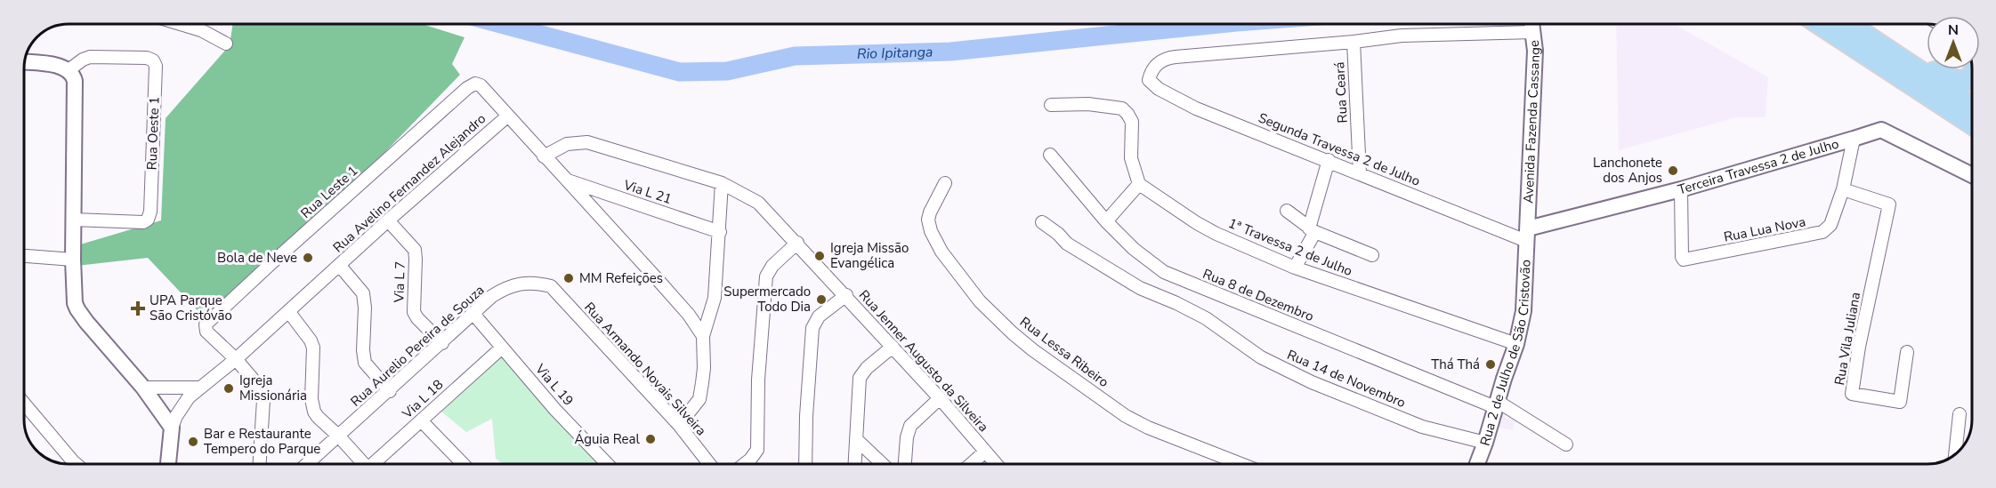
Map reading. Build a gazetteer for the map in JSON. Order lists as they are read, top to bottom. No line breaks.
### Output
{"streets":{"street":["Rua Ceará","Avenida Fazenda Cassange","Rua Oeste 1","Segunda Travessa 2 de Julho","Terceira Travessa 2 de Julho","Rua Avelino Fernandez Alejandro","Rua Leste 1","Via L 21","Rua Lua Nova","1ª Travessa 2 de Julho","Via L 7","Rua 8 de Dezembro","Rua Vila Juliana","Rua Aurelio Pereira de Souza","Rua Lessa Ribeiro","Rua 2 de Julho de São Cristovão","Rua Jenner Augusto da Silveira","Rua Armando Novais Silveira","Rua 14 de Novembro","Via L 19","Via L 18"]},"crossings":[["Rua Ceará","Segunda Travessa 2 de Julho"],["Avenida Fazenda Cassange","Segunda Travessa 2 de Julho"],["Avenida Fazenda Cassange","Terceira Travessa 2 de Julho"],["Avenida Fazenda Cassange","Rua 2 de Julho de São Cristovão"],["Segunda Travessa 2 de Julho","Terceira Travessa 2 de Julho"],["Segunda Travessa 2 de Julho","Rua 2 de Julho de São Cristovão"],["Terceira Travessa 2 de Julho","Rua Lua Nova"],["Terceira Travessa 2 de Julho","Rua 2 de Julho de São Cristovão"],["Rua Avelino Fernandez Alejandro","Rua Leste 1"],["Rua Avelino Fernandez Alejandro","Via L 7"],["Rua Lua Nova","Rua Vila Juliana"],["1ª Travessa 2 de Julho","Rua 2 de Julho de São Cristovão"],["Via L 7","Rua Aurelio Pereira de Souza"],["Rua 8 de Dezembro","Rua 2 de Julho de São Cristovão"],["Rua Aurelio Pereira de Souza","Rua Armando Novais Silveira"],["Rua Aurelio Pereira de Souza","Via L 19"],["Rua 2 de Julho de São Cristovão","Rua 14 de Novembro"],["Via L 19","Via L 18"]],"water":["Rio Ipitanga"],"places":{"other":["Lanchonete dos Anjos","Igreja Missão Evangélica","Bola de Neve","MM Refeições","Supermercado Todo Dia","Thá Thá","Igreja Missionária","Águia Real","Bar e Restaurante Tempero do Parque"],"health":["UPA Parque São Cristóvão"]},"north":"top"}
